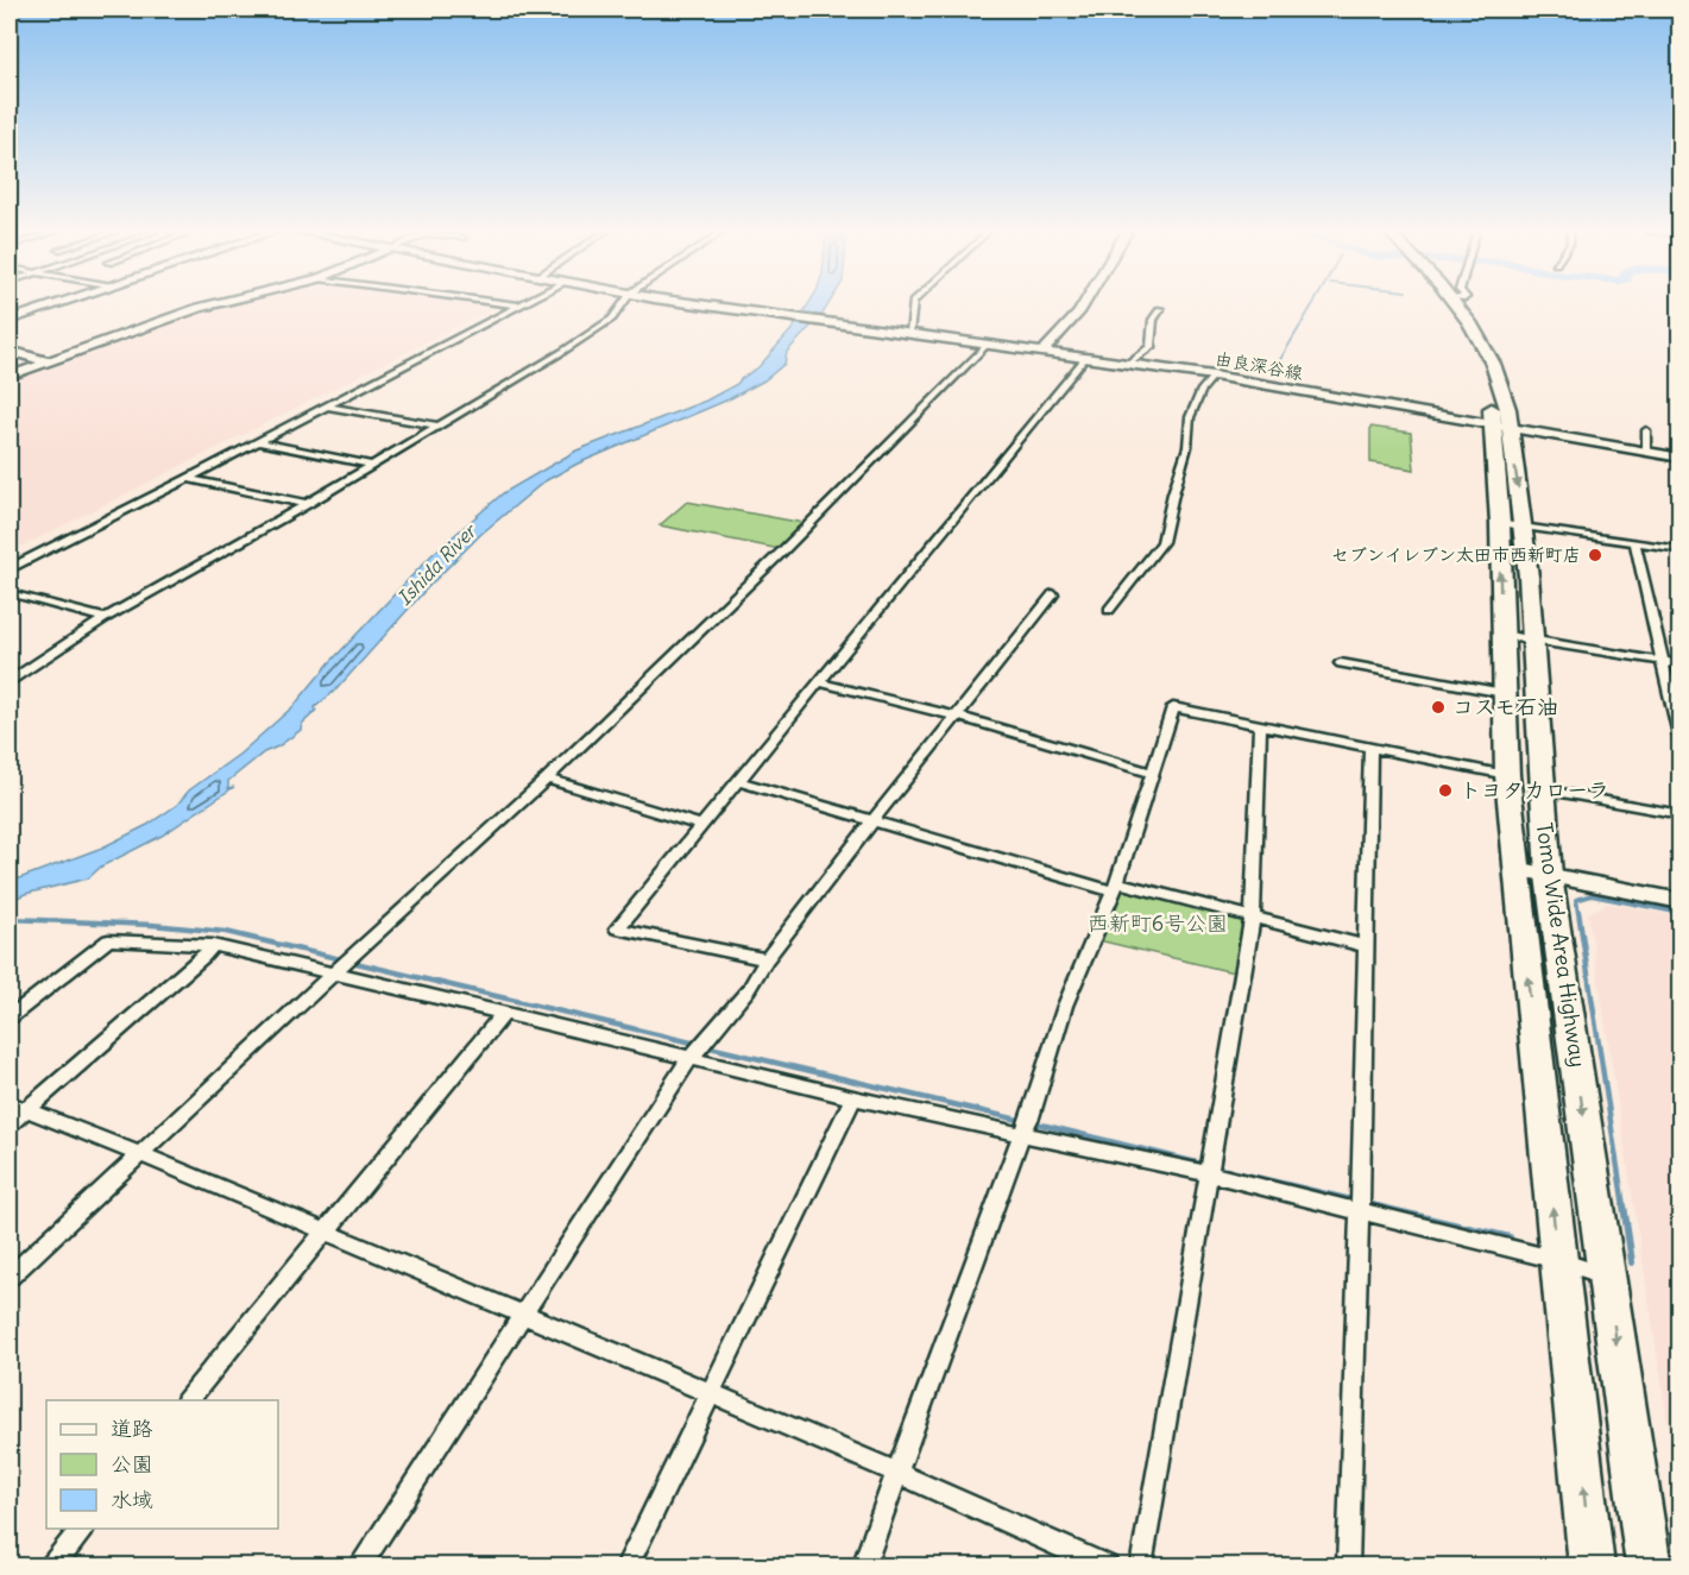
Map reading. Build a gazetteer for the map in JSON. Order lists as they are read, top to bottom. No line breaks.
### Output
{"streets":{"highway":["Tomo Wide Area Highway"],"main road":["由良深谷線"]},"crossings":[["由良深谷線","Tomo Wide Area Highway"]],"water":["Ishida River"],"parks":["西新町6号公園"],"places":["セブンイレブン太田市西新町店","コスモ石油","トヨタカローラ"],"legend":["道路","公園","水域"]}
